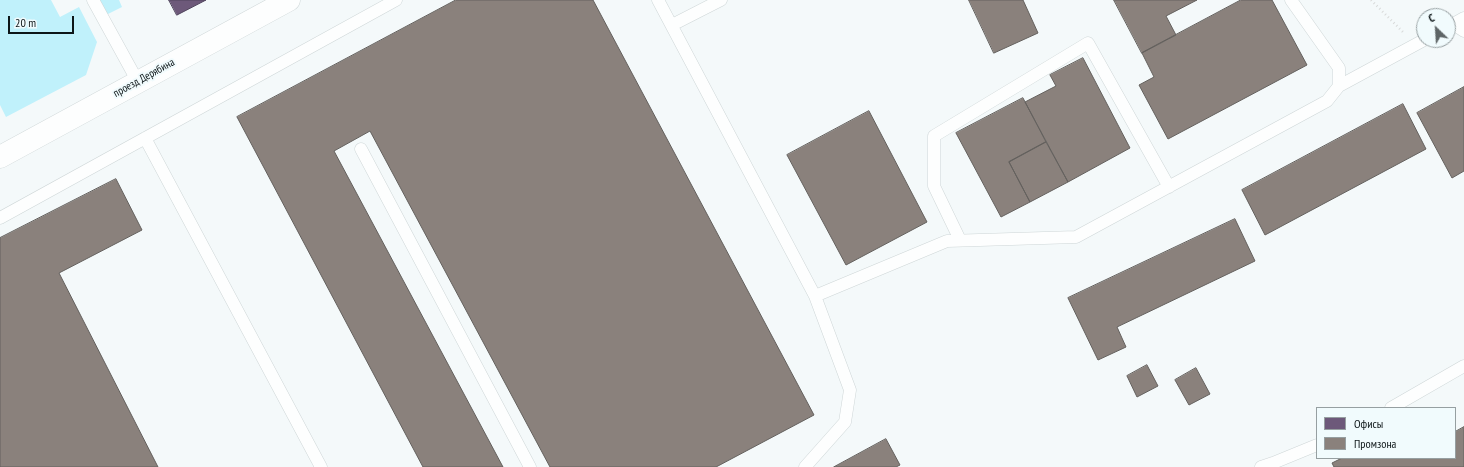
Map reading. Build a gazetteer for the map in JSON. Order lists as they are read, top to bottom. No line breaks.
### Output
{"streets":{"street":["проезд Дерябина"]},"legend":["Офисы","Промзона"],"scale_bar":"20 m","north":"top left"}
